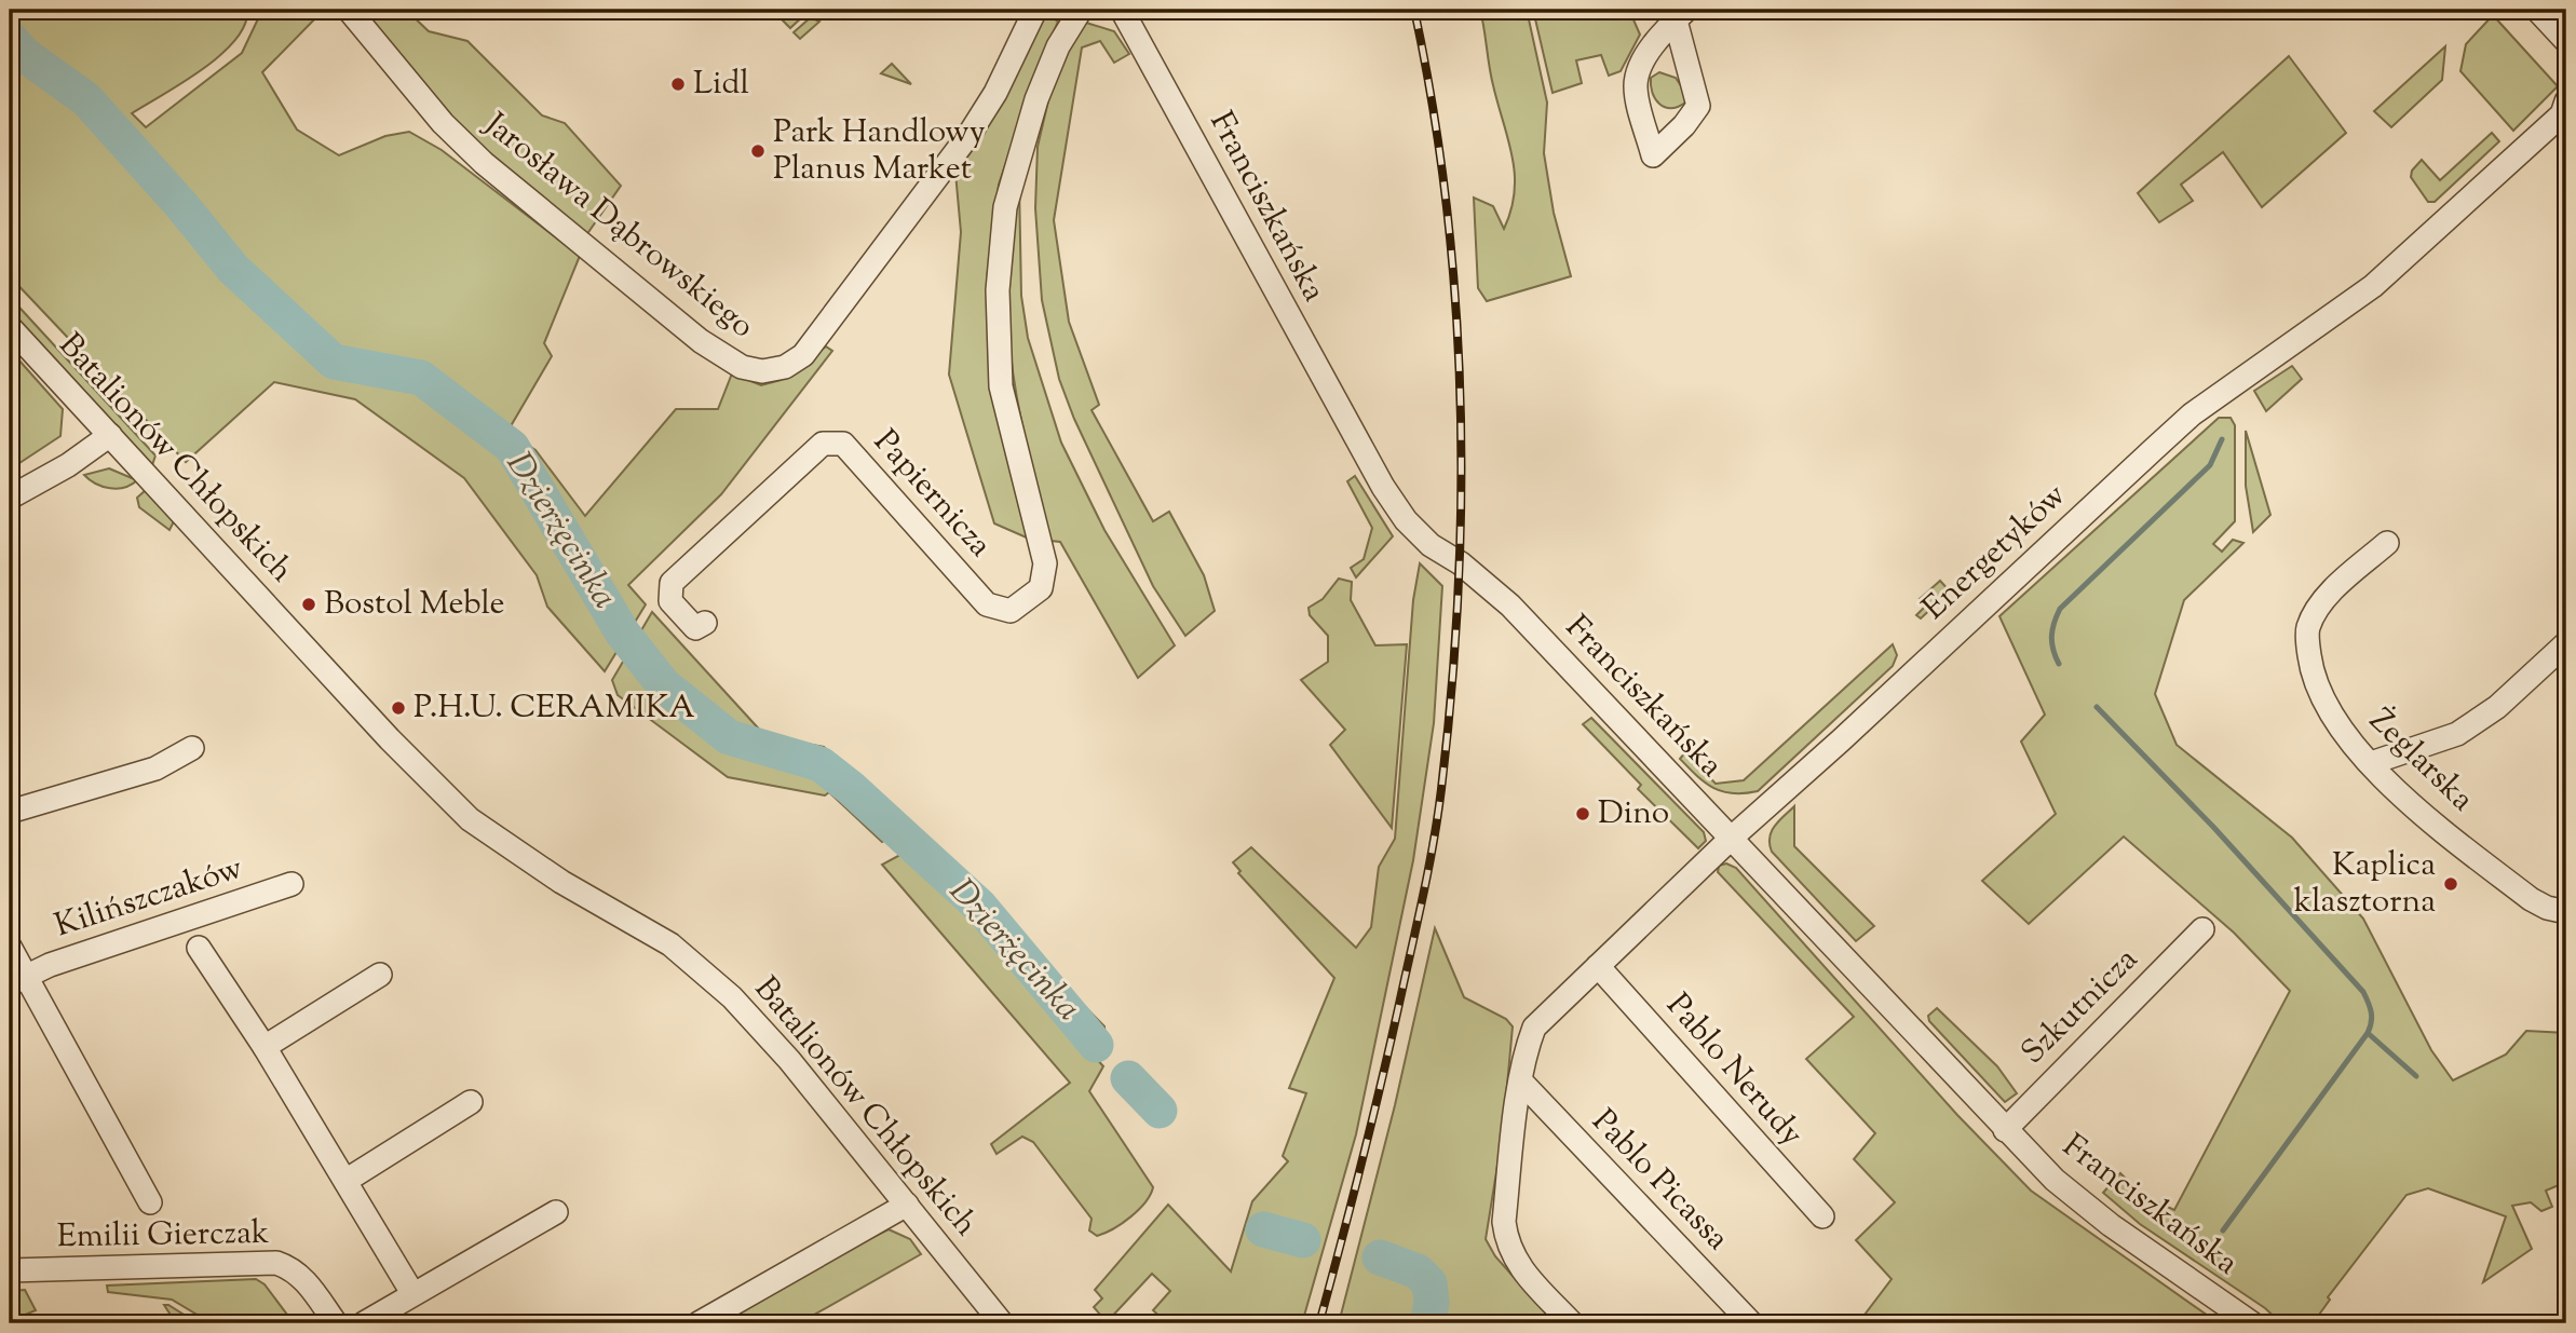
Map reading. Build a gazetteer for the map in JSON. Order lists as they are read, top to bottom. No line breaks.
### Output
{"streets":{"street":["Franciszkańska","Jarosława Dąbrowskiego","Batalionów Chłopskich","Papiernicza","Energetyków","Żeglarska","Kilińszczaków","Szkutnicza","Pablo Nerudy","Pablo Picassa","Emilii Gierczak"]},"crossings":[["Franciszkańska","Energetyków"],["Franciszkańska","Szkutnicza"],["Energetyków","Pablo Nerudy"],["Energetyków","Pablo Picassa"]],"water":["Dzierżęcinka"],"places":["Lidl","Park Handlowy Planus Market","Bostol Meble","P.H.U. CERAMIKA","Dino","Kaplica klasztorna"]}
